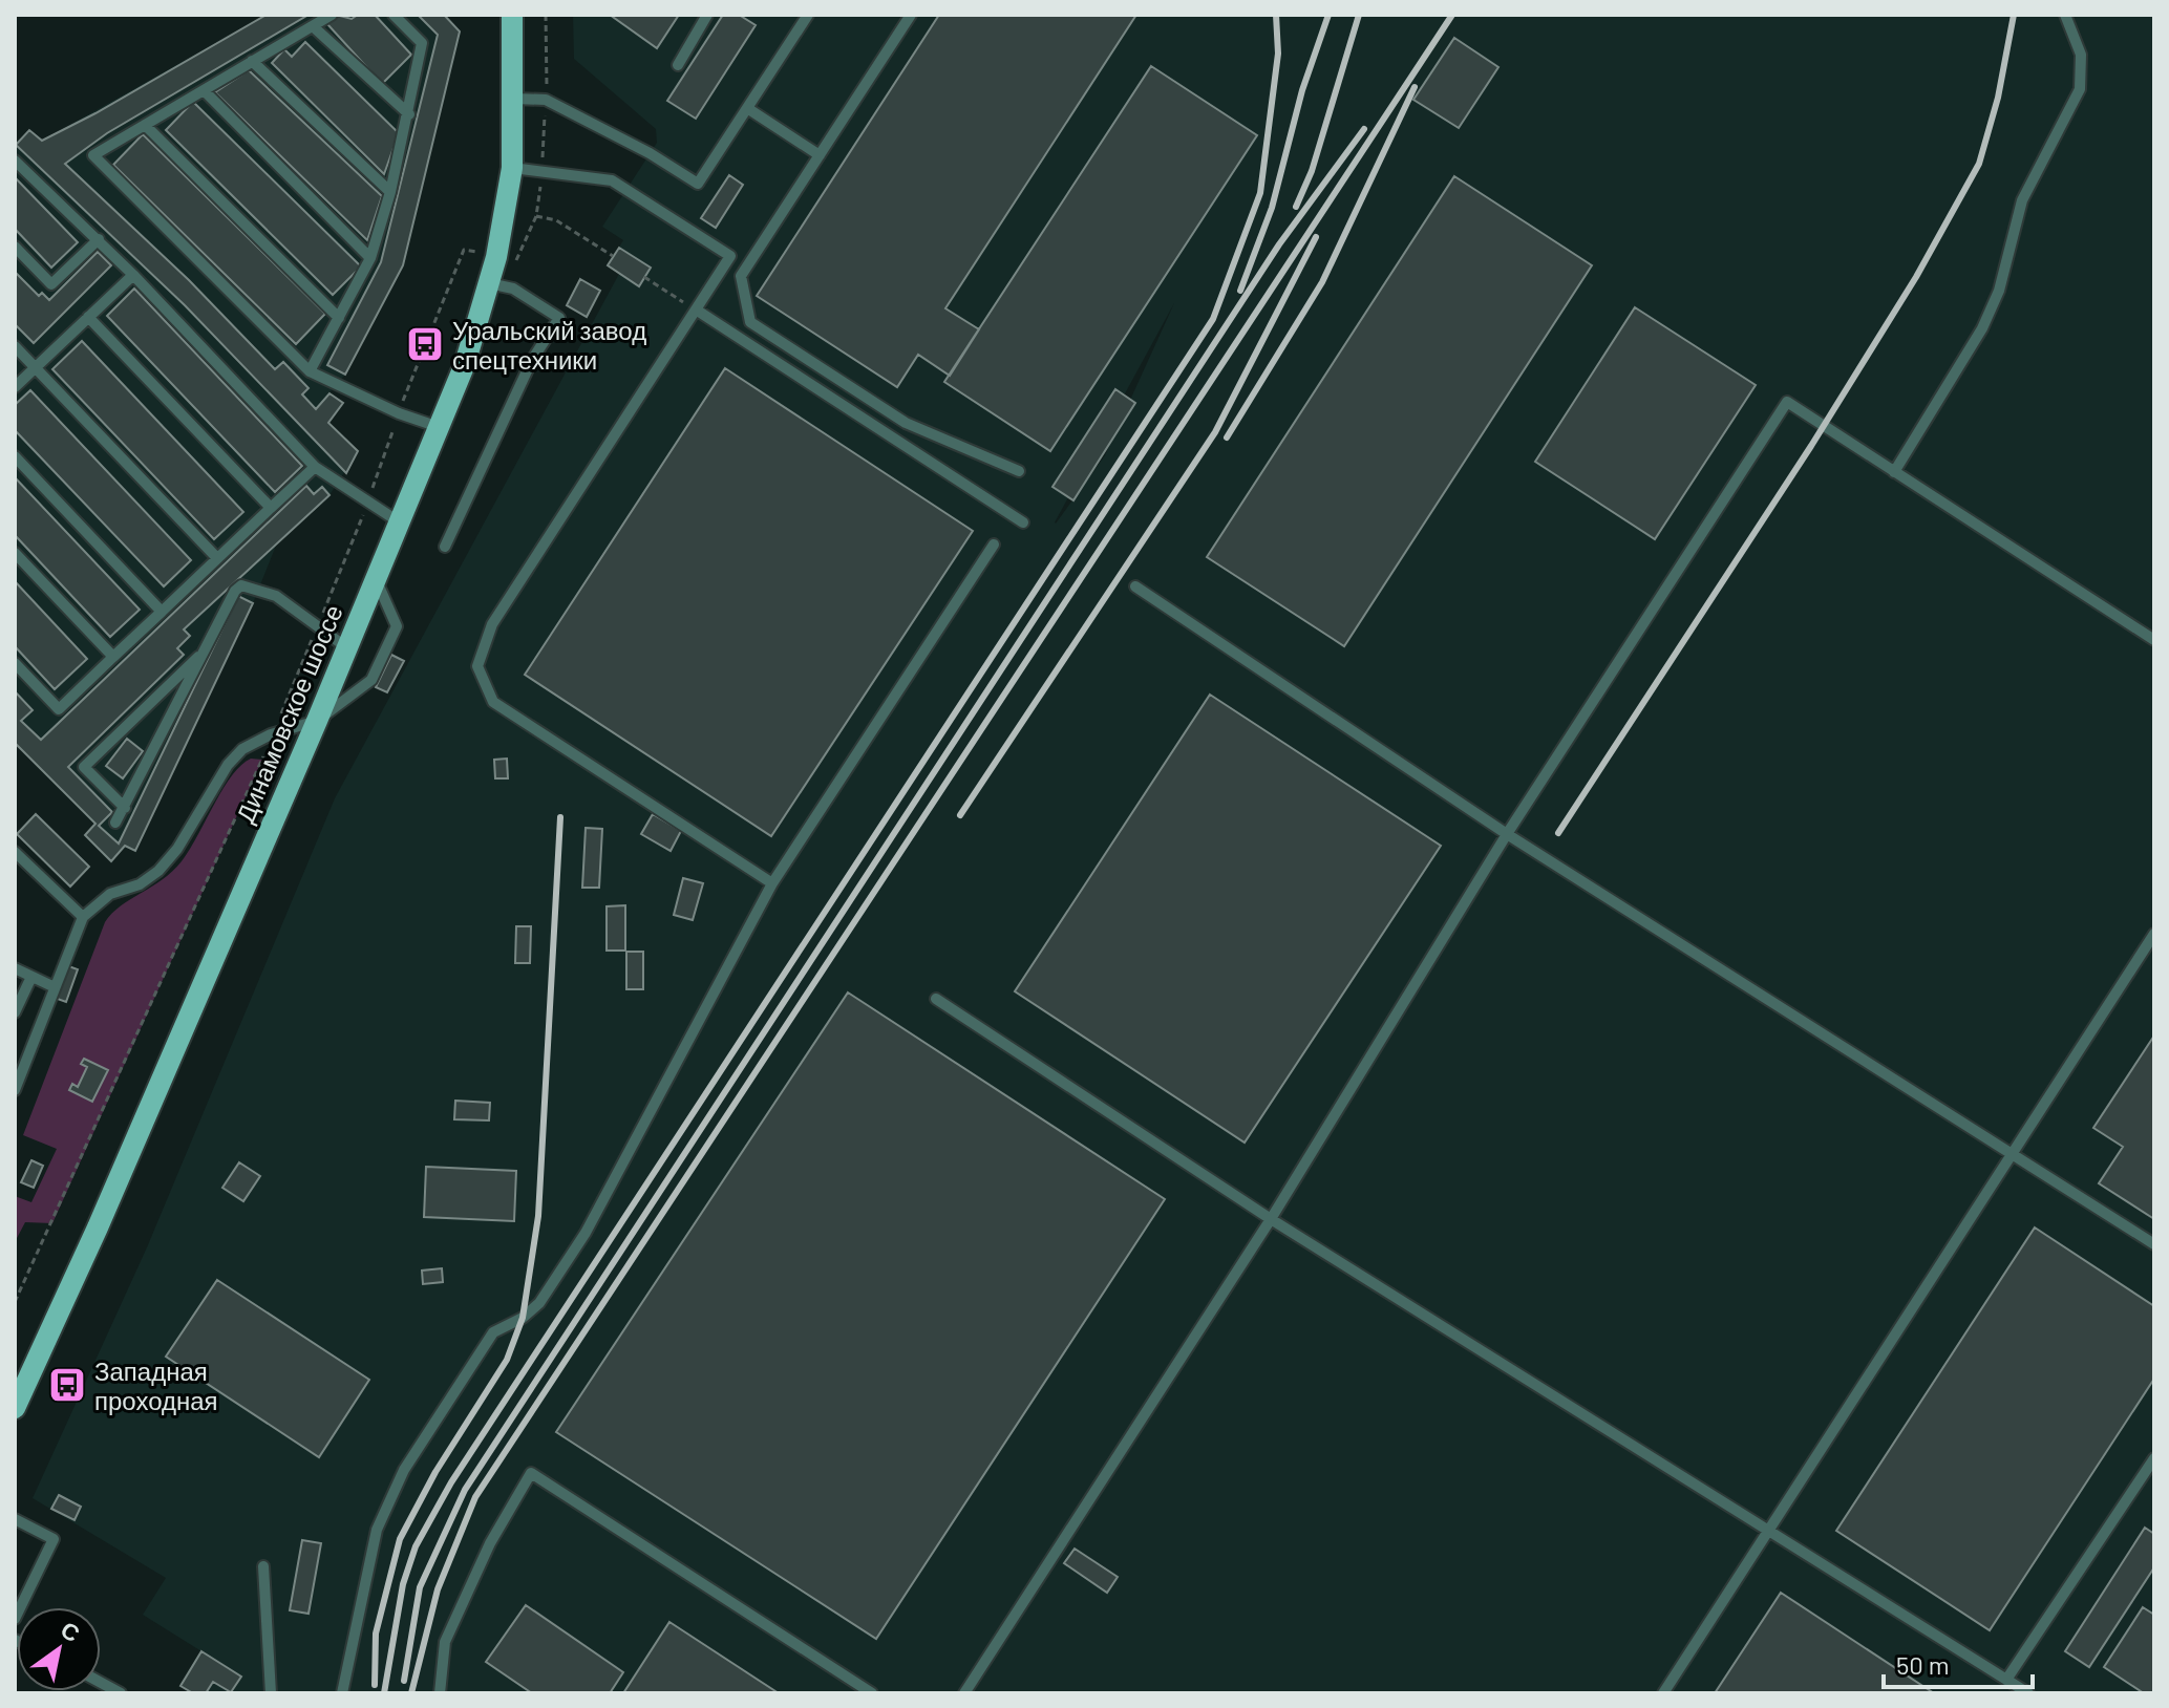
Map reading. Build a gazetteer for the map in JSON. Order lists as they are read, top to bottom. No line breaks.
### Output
{"streets":{"main road":["Динамовское шоссе"]},"places":{"bus stop":["Уральский завод спецтехники","Западная проходная"]},"scale_bar":"50 m","north":"top right"}
